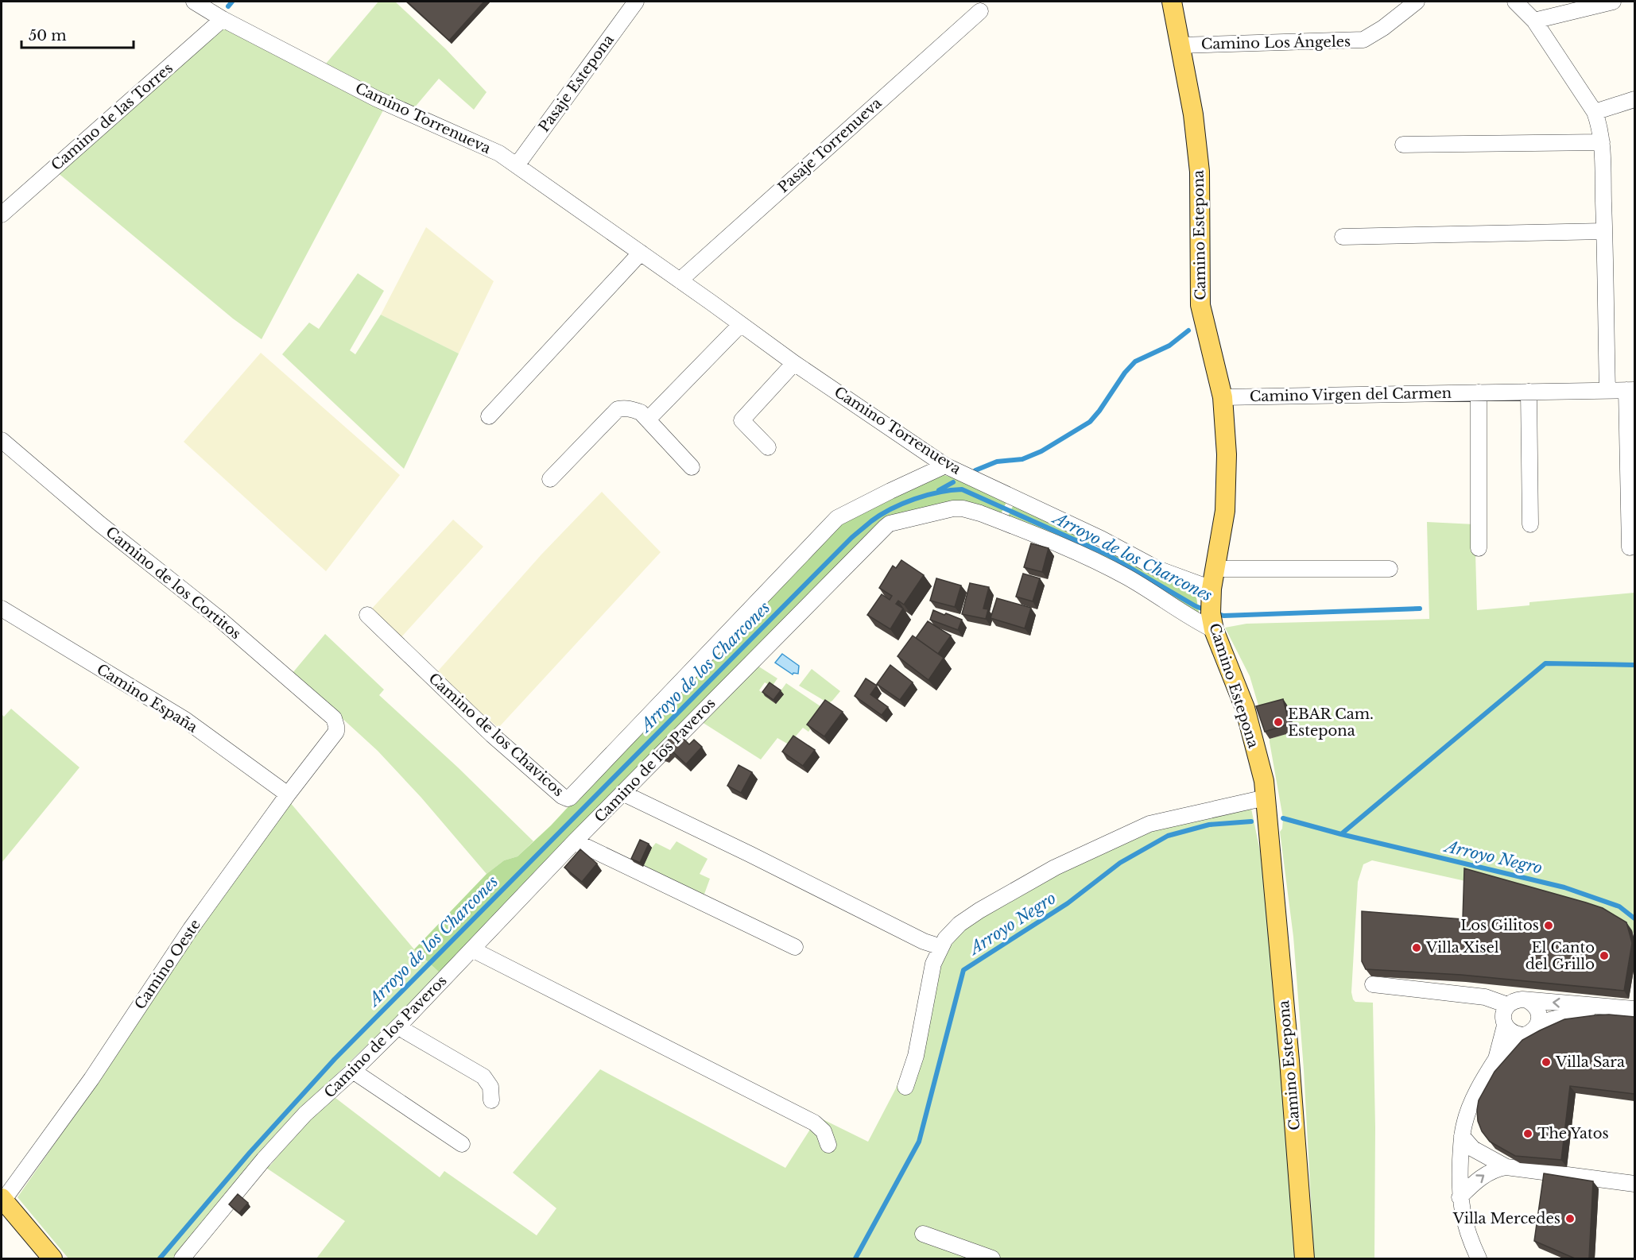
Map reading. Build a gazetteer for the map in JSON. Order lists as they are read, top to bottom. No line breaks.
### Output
{"streets":{"main road":["Camino Estepona"],"street":["Camino Los Ángeles","Pasaje Estepona","Camino de las Torres","Camino Torrenueva","Pasaje Torrenueva","Camino Virgen del Carmen","Camino de los Cortitos","Camino España","Camino de los Chavicos","Camino de los Paveros","Camino Oeste"]},"crossings":[["Camino Los Ángeles","Camino Estepona"],["Pasaje Estepona","Camino Torrenueva"],["Camino de las Torres","Camino Torrenueva"],["Camino Torrenueva","Pasaje Torrenueva"],["Camino Torrenueva","Camino Estepona"],["Camino Torrenueva","Camino de los Chavicos"],["Camino Torrenueva","Camino de los Paveros"],["Camino Estepona","Camino Virgen del Carmen"],["Camino Estepona","Camino de los Paveros"],["Camino de los Cortitos","Camino Oeste"],["Camino España","Camino Oeste"]],"water":["Arroyo de los Charcones","Arroyo Negro"],"places":["EBAR Cam. Estepona","Los Gilitos","Villa Xisel","El Canto del Grillo","Villa Sara","The Yatos","Villa Mercedes"],"scale_bar":"50 m"}
